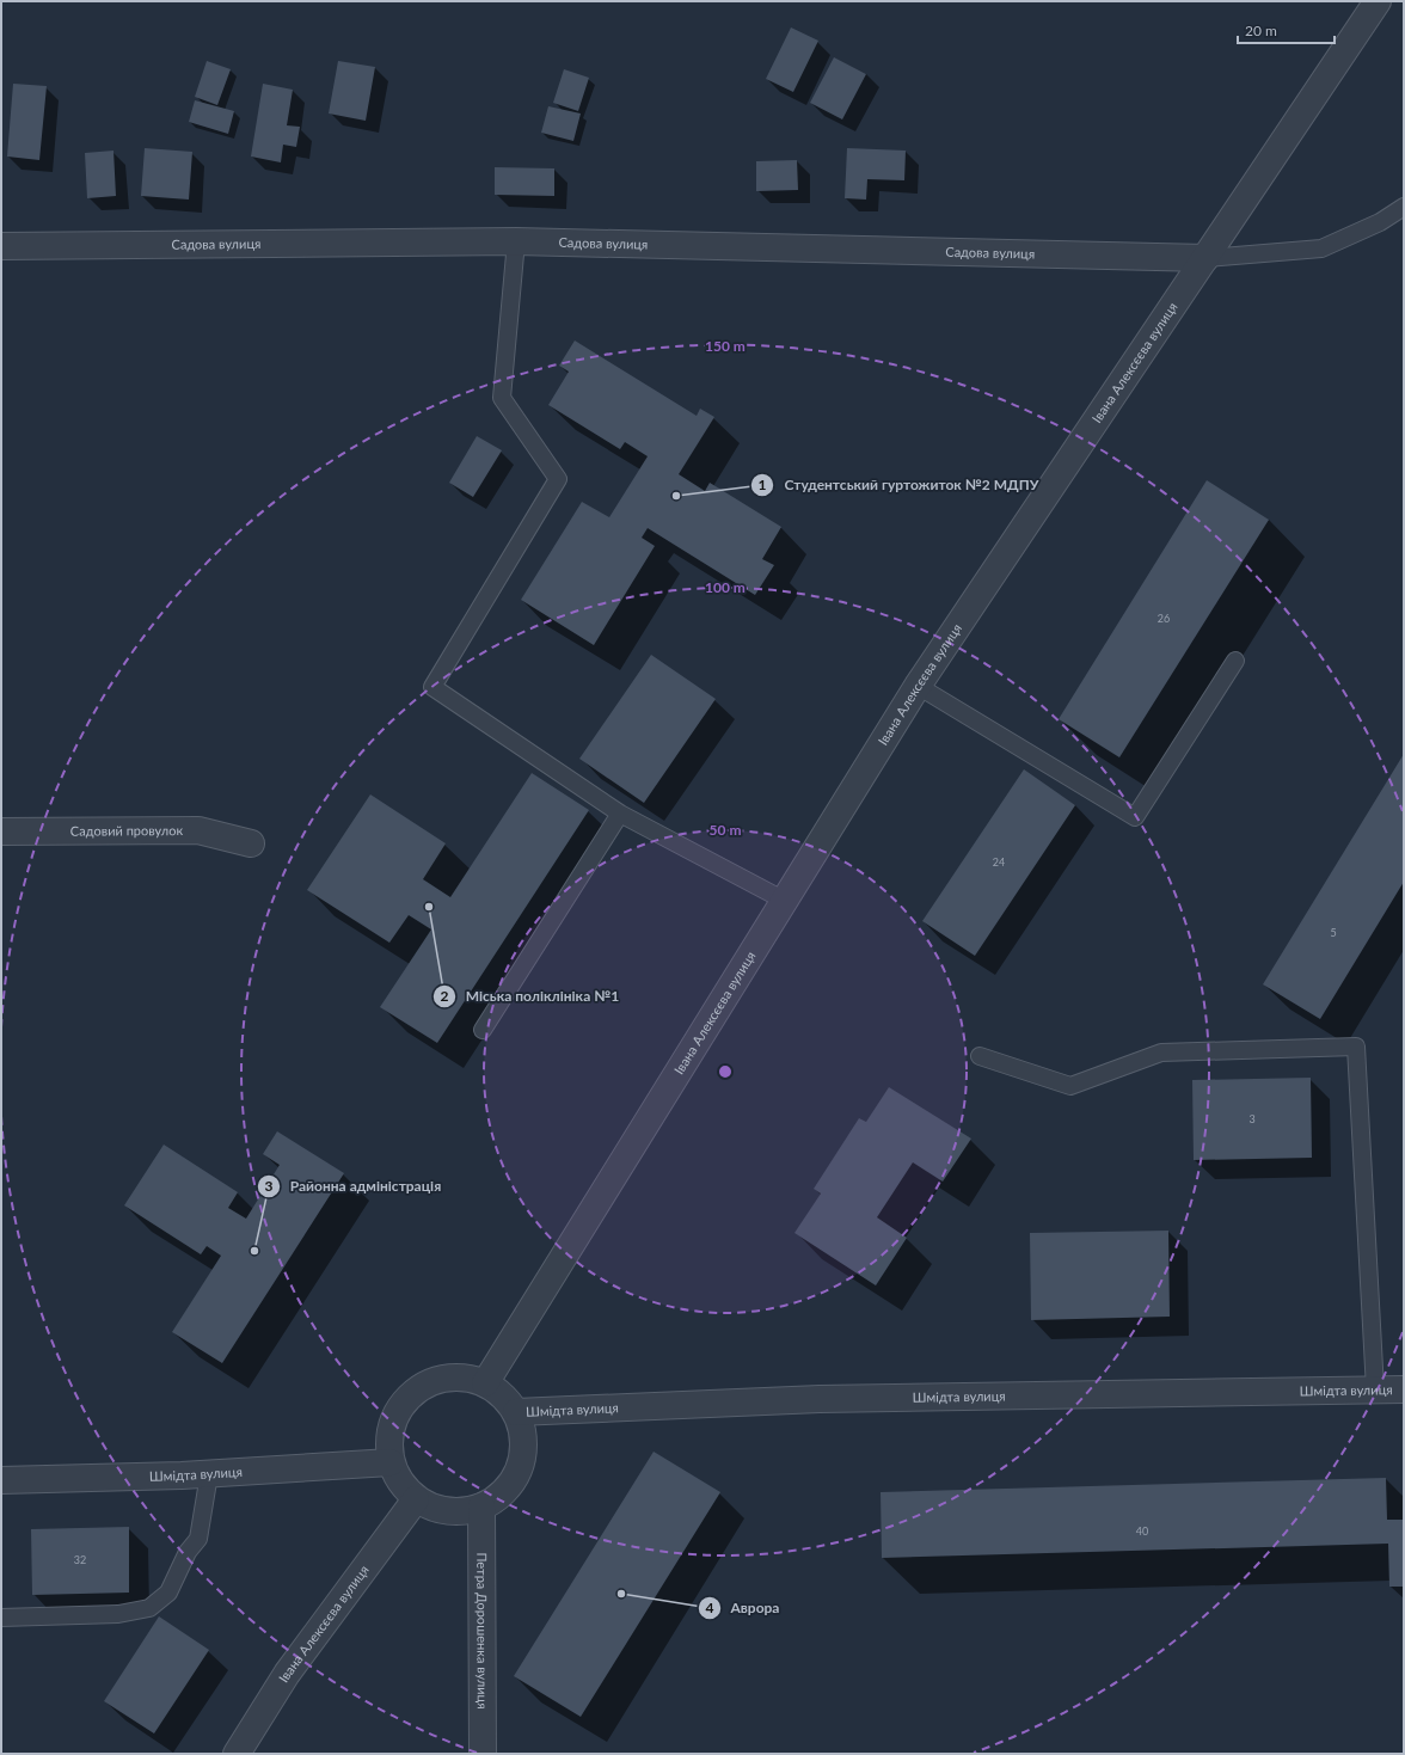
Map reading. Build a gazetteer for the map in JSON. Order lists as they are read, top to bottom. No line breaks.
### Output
{"streets":{"street":["Садова вулиця","Івана Алексєєва вулиця","Садовий провулок","Шмідта вулиця","Петра Дорошенка вулиця"]},"crossings":[["Садова вулиця","Івана Алексєєва вулиця"],["Івана Алексєєва вулиця","Шмідта вулиця"],["Івана Алексєєва вулиця","Петра Дорошенка вулиця"],["Шмідта вулиця","Петра Дорошенка вулиця"]],"places":["Студентський гуртожиток №2 МДПУ","Міська поліклініка №1","Районна адміністрація","Аврора"],"house_numbers":["26","24","5","3","40","32"],"scale_bar":"20 m","rings":["150 m","100 m","50 m"]}
